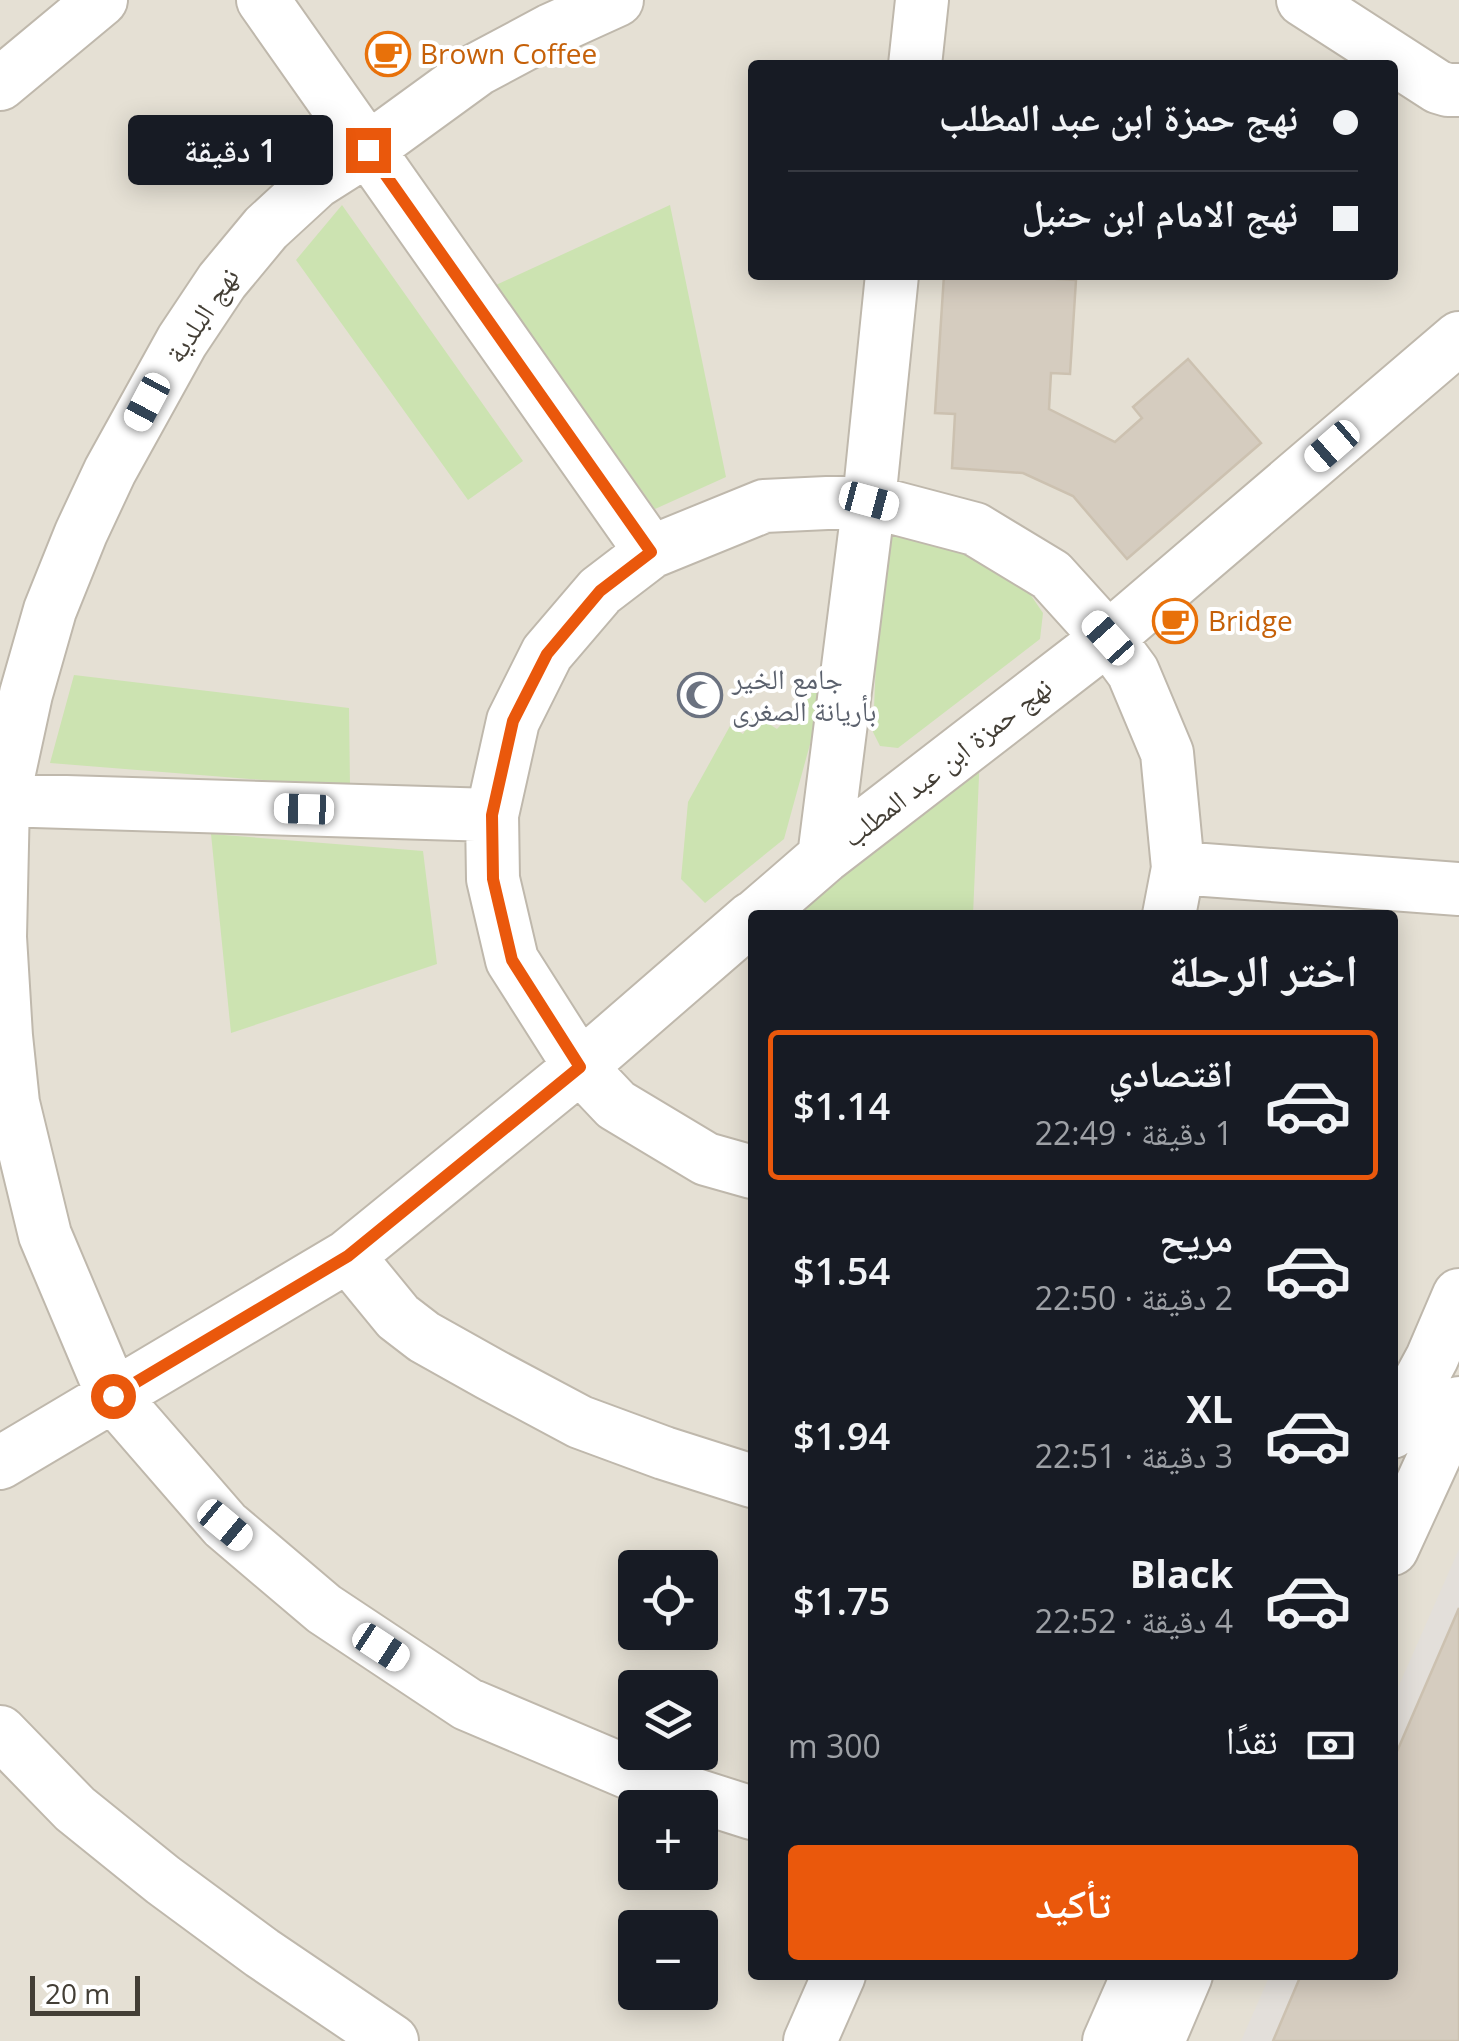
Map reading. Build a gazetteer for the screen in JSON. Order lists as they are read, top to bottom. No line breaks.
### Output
{"streets":{"street":["نهج البلدية","نهج حمزة ابن عبد المطلب"]},"crossings":[["نهج البلدية","نهج حمزة ابن عبد المطلب"]],"places":{"cafe":["Brown Coffee","Bridge"],"mosque":["جامع الخير بأريانة الصغرى"]},"scale_bar":"20 m","page":{"banner":["نهج حمزة ابن عبد المطلب","نهج الامام ابن حنبل"],"bubble":"1 دقيقة","heading":"اختر الرحلة","list":[{"name":"اقتصادي","note":"1 دقيقة · 22:49","value":"$1.14"},{"name":"مريح","note":"2 دقيقة · 22:50","value":"$1.54"},{"name":"XL","note":"3 دقيقة · 22:51","value":"$1.94"},{"name":"Black","note":"4 دقيقة · 22:52","value":"$1.75"}],"map_buttons":["+","−"],"pay":["نقدًا","300 m"],"buttons":"تأكيد","scale":"20 m"}}
